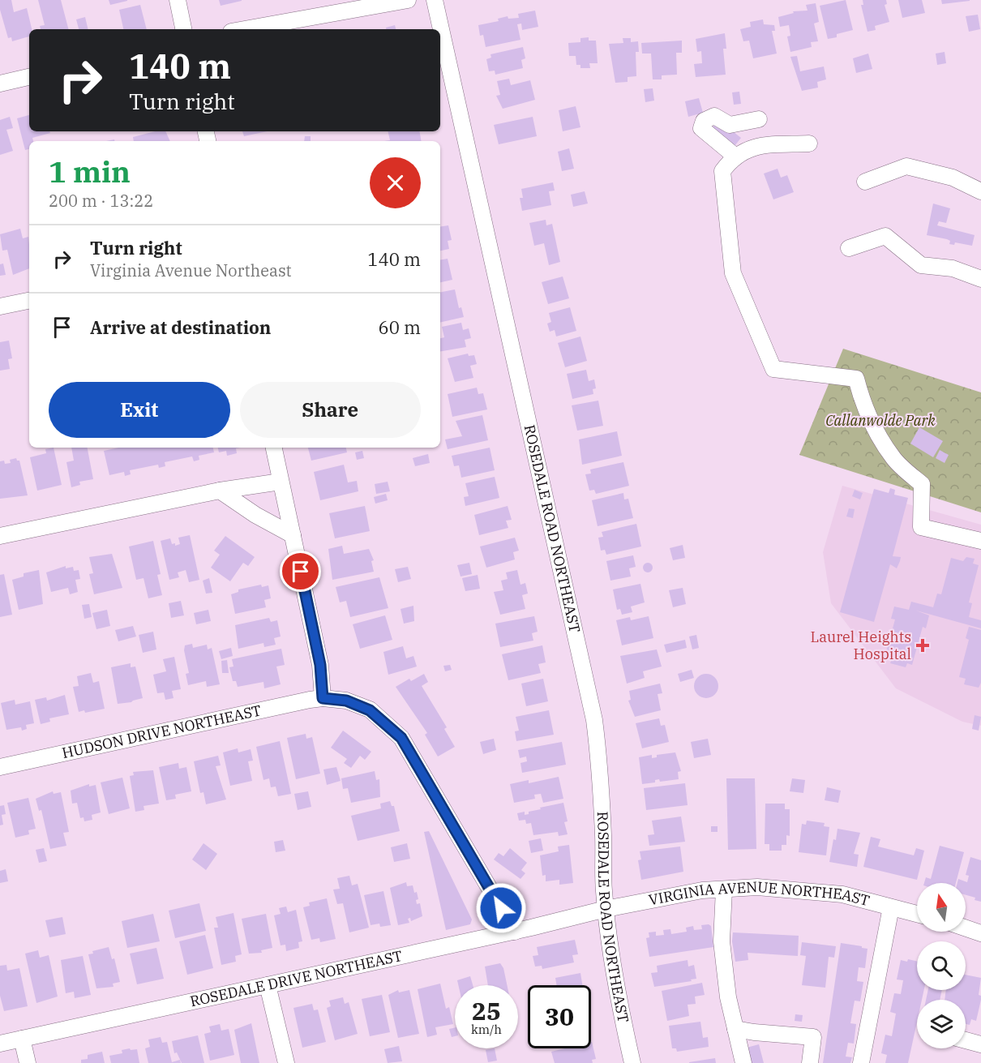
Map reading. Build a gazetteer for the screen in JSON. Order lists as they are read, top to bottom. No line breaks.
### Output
{"streets":{"street":["ROSEDALE ROAD NORTHEAST","HUDSON DRIVE NORTHEAST","VIRGINIA AVENUE NORTHEAST","ROSEDALE DRIVE NORTHEAST"]},"crossings":[["ROSEDALE ROAD NORTHEAST","VIRGINIA AVENUE NORTHEAST"],["ROSEDALE ROAD NORTHEAST","ROSEDALE DRIVE NORTHEAST"],["VIRGINIA AVENUE NORTHEAST","ROSEDALE DRIVE NORTHEAST"]],"parks":["Callanwolde Park"],"places":{"health":["Laurel Heights Hospital"]},"north":"top","page":{"turn":["140 m","Turn right"],"heading":["1 min","200 m · 13:22"],"list":[{"name":"Turn right","note":"Virginia Avenue Northeast","value":"140 m"},{"name":"Arrive at destination","value":"60 m"}],"buttons":["Exit","Share"],"speed":"25 km/h","limit":"30"}}
